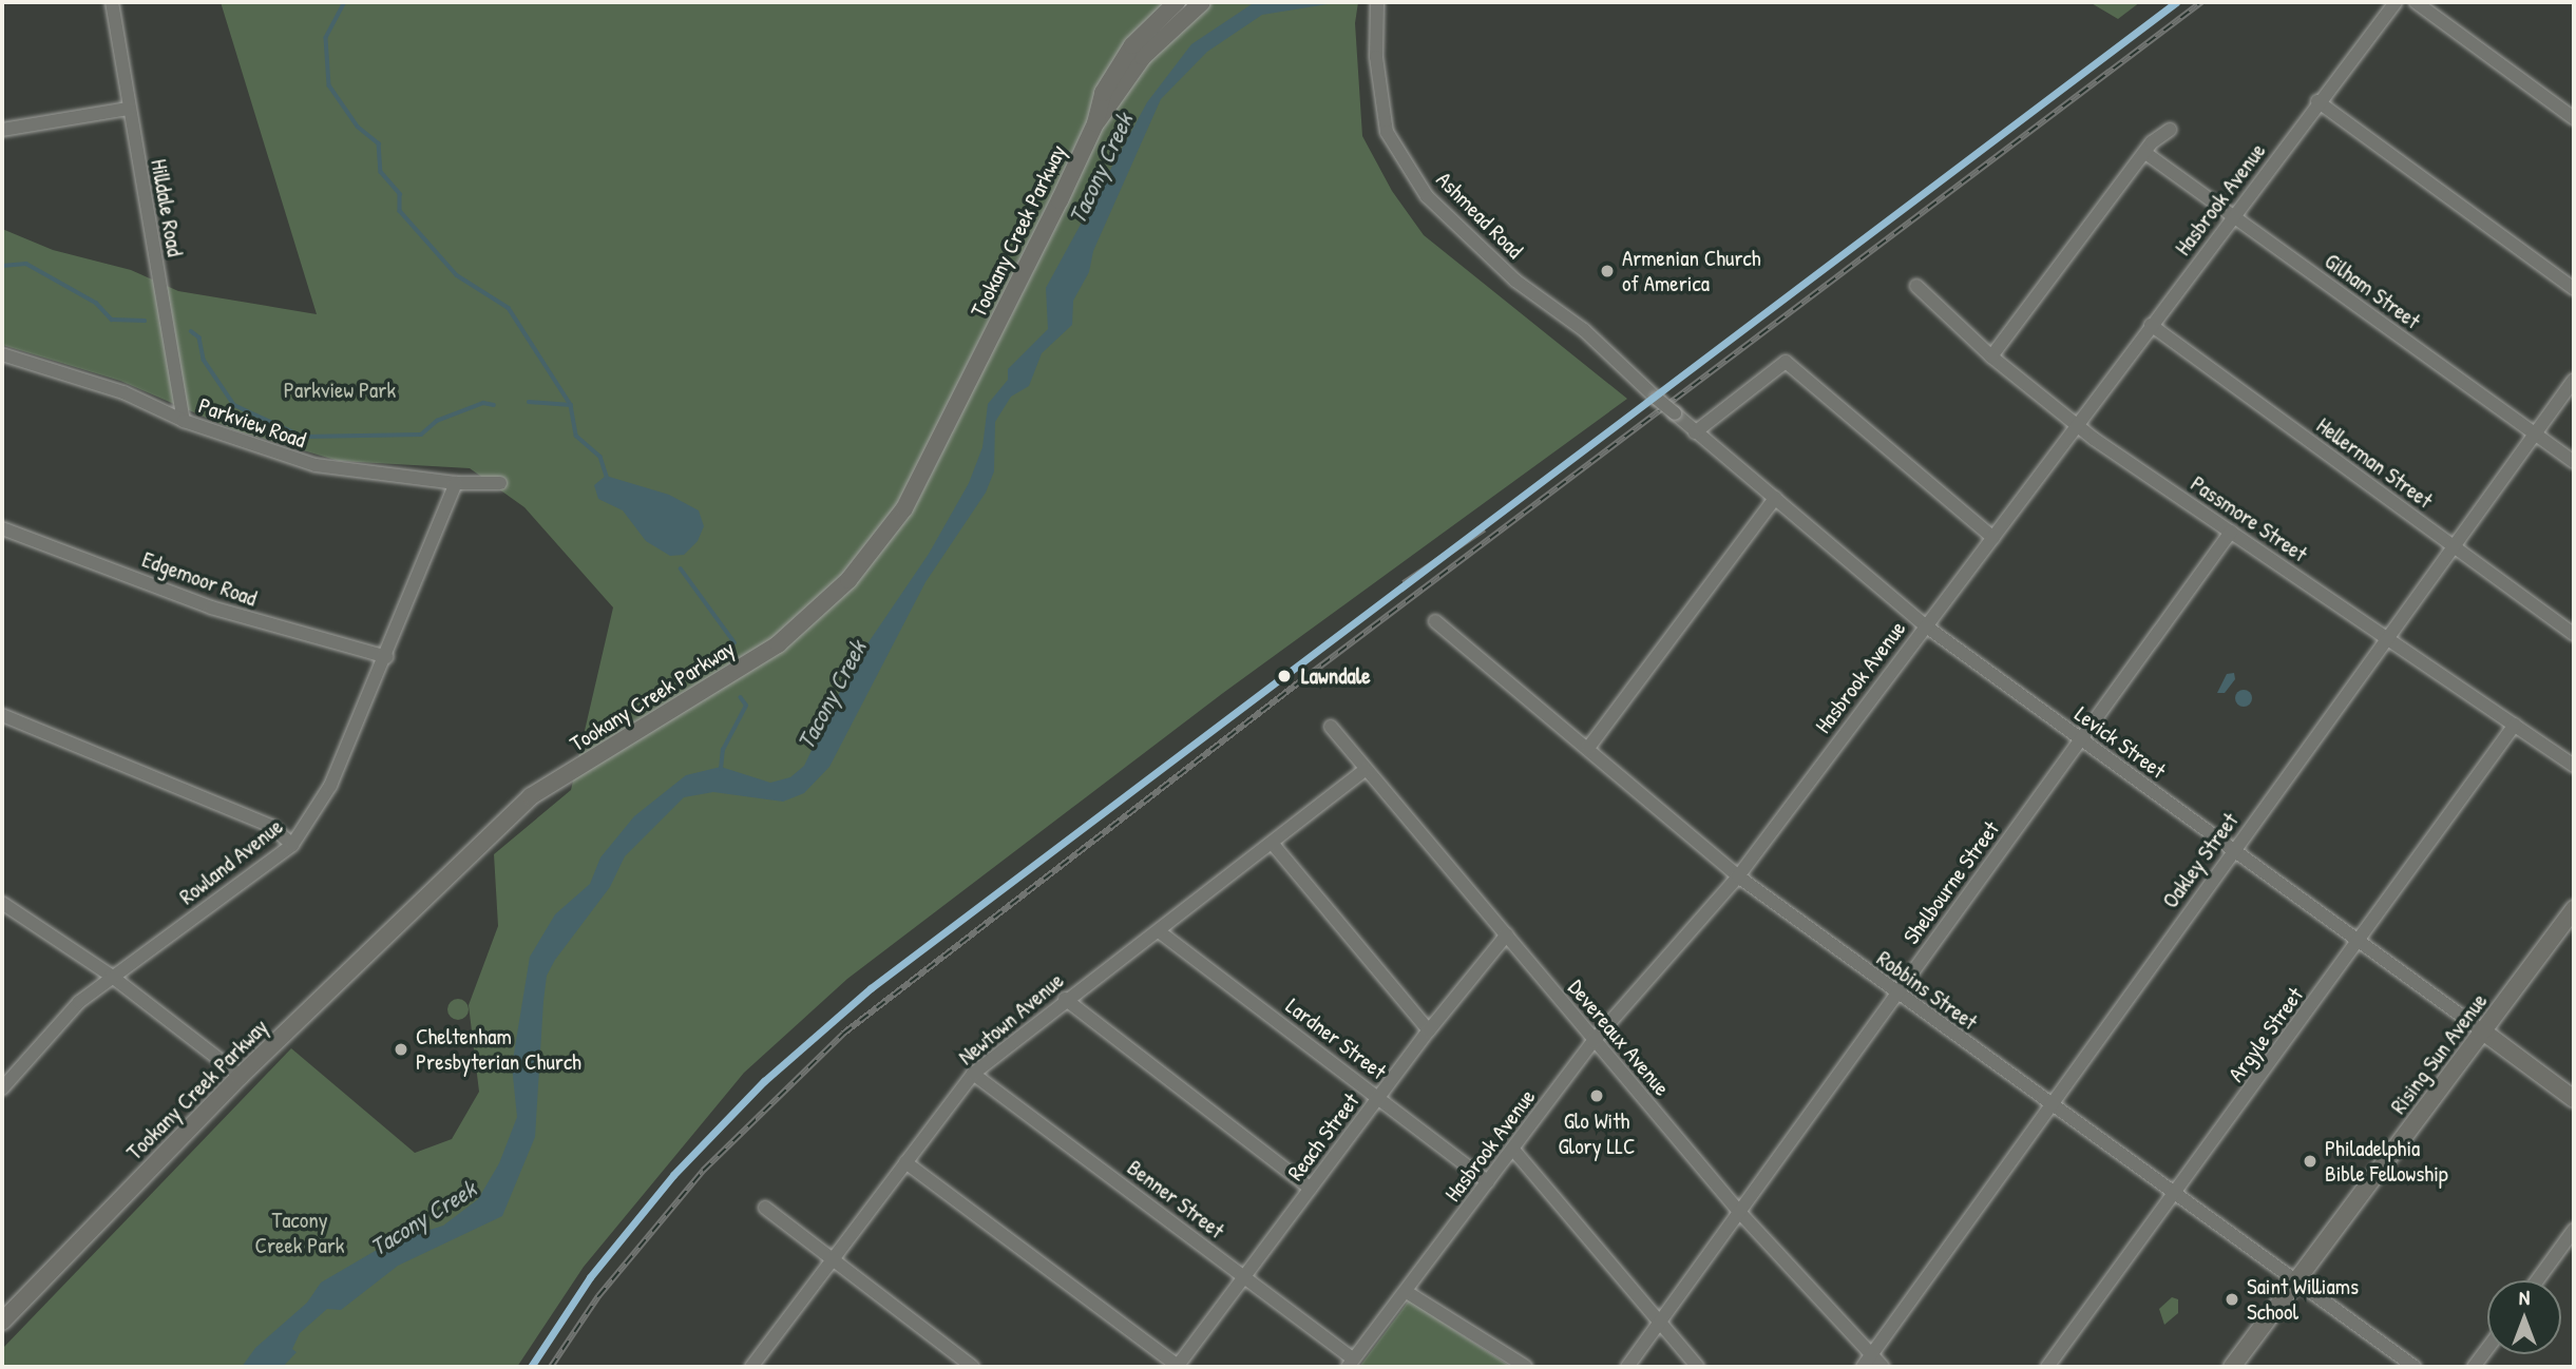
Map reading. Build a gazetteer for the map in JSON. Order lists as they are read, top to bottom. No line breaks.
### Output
{"streets":{"main road":["Tookany Creek Parkway","Levick Street","Rising Sun Avenue"],"street":["Hasbrook Avenue","Hilldale Road","Ashmead Road","Gilham Street","Parkview Road","Hellerman Street","Passmore Street","Edgemoor Road","Oakley Street","Rowland Avenue","Shelbourne Street","Robbins Street","Newtown Avenue","Argyle Street","Devereaux Avenue","Lardner Street","Reach Street","Benner Street"]},"crossings":[["Hasbrook Avenue","Gilham Street"],["Hasbrook Avenue","Hellerman Street"],["Hasbrook Avenue","Passmore Street"],["Hasbrook Avenue","Levick Street"],["Hasbrook Avenue","Robbins Street"],["Hasbrook Avenue","Devereaux Avenue"],["Hasbrook Avenue","Lardner Street"],["Hasbrook Avenue","Benner Street"],["Hilldale Road","Parkview Road"],["Ashmead Road","Levick Street"],["Gilham Street","Oakley Street"],["Parkview Road","Rowland Avenue"],["Hellerman Street","Oakley Street"],["Passmore Street","Oakley Street"],["Passmore Street","Shelbourne Street"],["Passmore Street","Argyle Street"],["Edgemoor Road","Rowland Avenue"],["Levick Street","Oakley Street"],["Levick Street","Shelbourne Street"],["Levick Street","Argyle Street"],["Levick Street","Rising Sun Avenue"],["Oakley Street","Robbins Street"],["Oakley Street","Devereaux Avenue"],["Shelbourne Street","Robbins Street"],["Shelbourne Street","Devereaux Avenue"],["Robbins Street","Argyle Street"],["Robbins Street","Rising Sun Avenue"],["Newtown Avenue","Devereaux Avenue"],["Newtown Avenue","Lardner Street"],["Newtown Avenue","Benner Street"],["Devereaux Avenue","Reach Street"],["Lardner Street","Reach Street"],["Reach Street","Benner Street"]],"water":["Tacony Creek"],"parks":["Parkview Park","Tacony Creek Park"],"places":["Armenian Church of America","Lawndale","Cheltenham Presbyterian Church","Glo With Glory LLC","Philadelphia Bible Fellowship","Saint Williams School"],"north":"top"}
